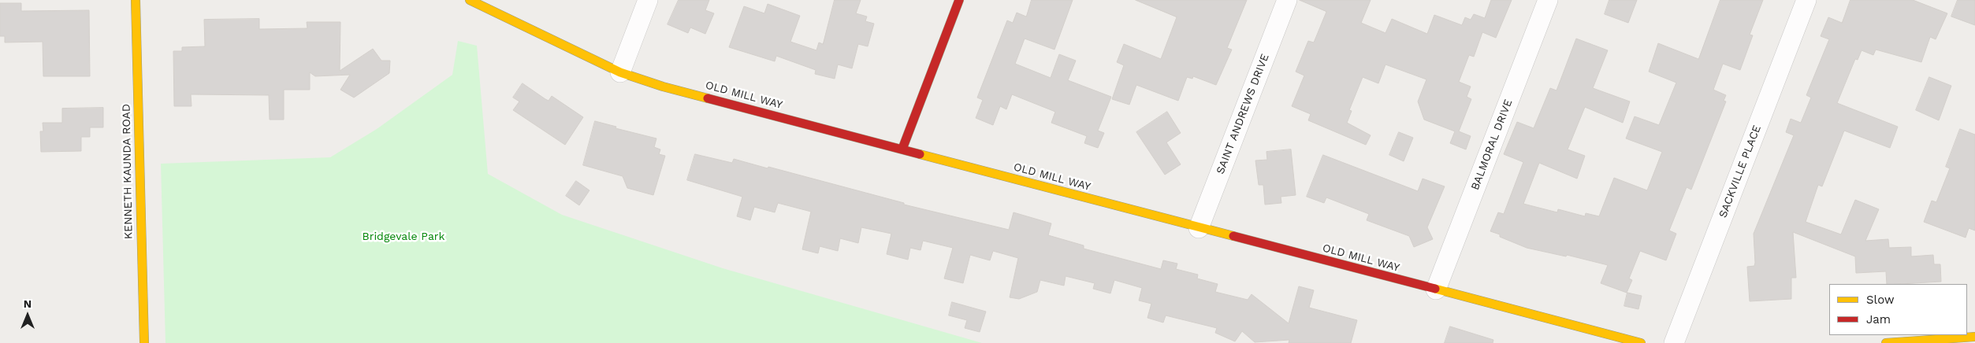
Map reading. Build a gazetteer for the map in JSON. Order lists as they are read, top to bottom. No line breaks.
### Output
{"streets":{"street":["OLD MILL WAY","SAINT ANDREWS DRIVE","BALMORAL DRIVE","KENNETH KAUNDA ROAD","SACKVILLE PLACE"]},"crossings":[["OLD MILL WAY","SAINT ANDREWS DRIVE"],["OLD MILL WAY","BALMORAL DRIVE"]],"parks":["Bridgevale Park"],"legend":["Slow","Jam"],"north":"top"}
